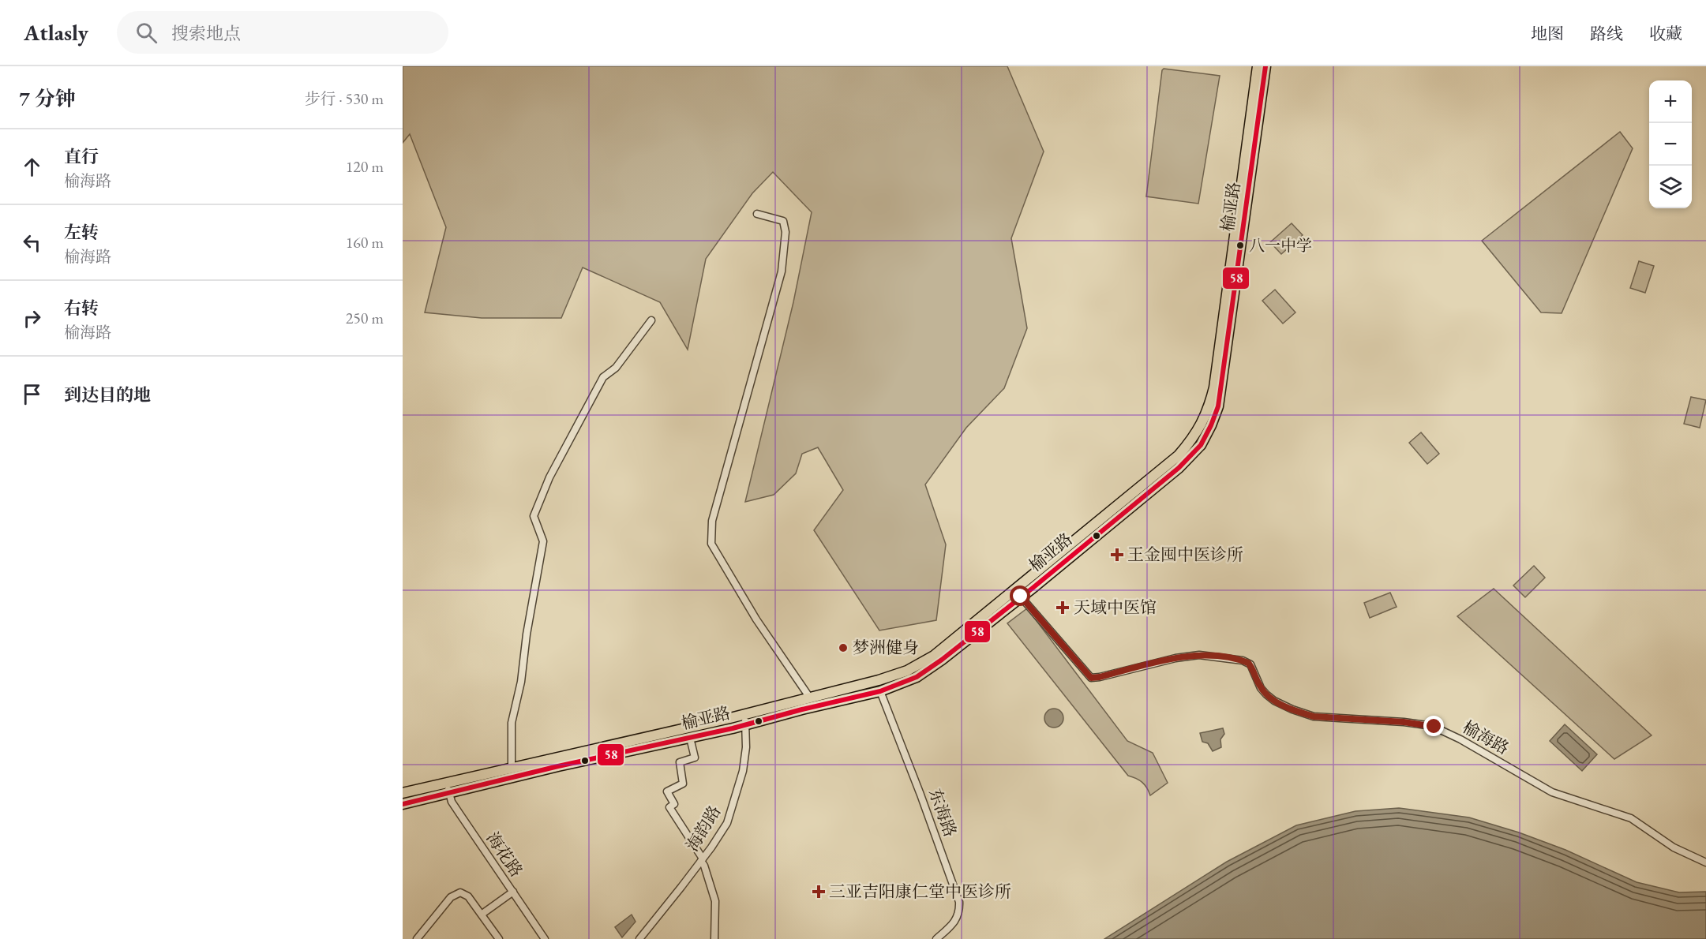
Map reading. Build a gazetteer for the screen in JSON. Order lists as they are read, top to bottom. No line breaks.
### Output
{"streets":{"highway":["榆亚路"],"street":["榆海路","东海路","海韵路","海花路"]},"crossings":[["榆亚路","榆海路"],["榆亚路","东海路"],["榆亚路","海韵路"],["榆亚路","海花路"]],"places":{"other":["八一中学","梦洲健身"],"health":["王金囤中医诊所","天域中医馆","三亚吉阳康仁堂中医诊所"]},"lines":["transit line 58"],"page":{"header":"Atlasly","search":"搜索地点","nav":["地图","路线","收藏"],"heading":["7 分钟","步行 · 530 m"],"map_buttons":["+","−"],"list":[["直行","榆海路","120 m"],["左转","榆海路","160 m"],["右转","榆海路","250 m"],"到达目的地"]}}
